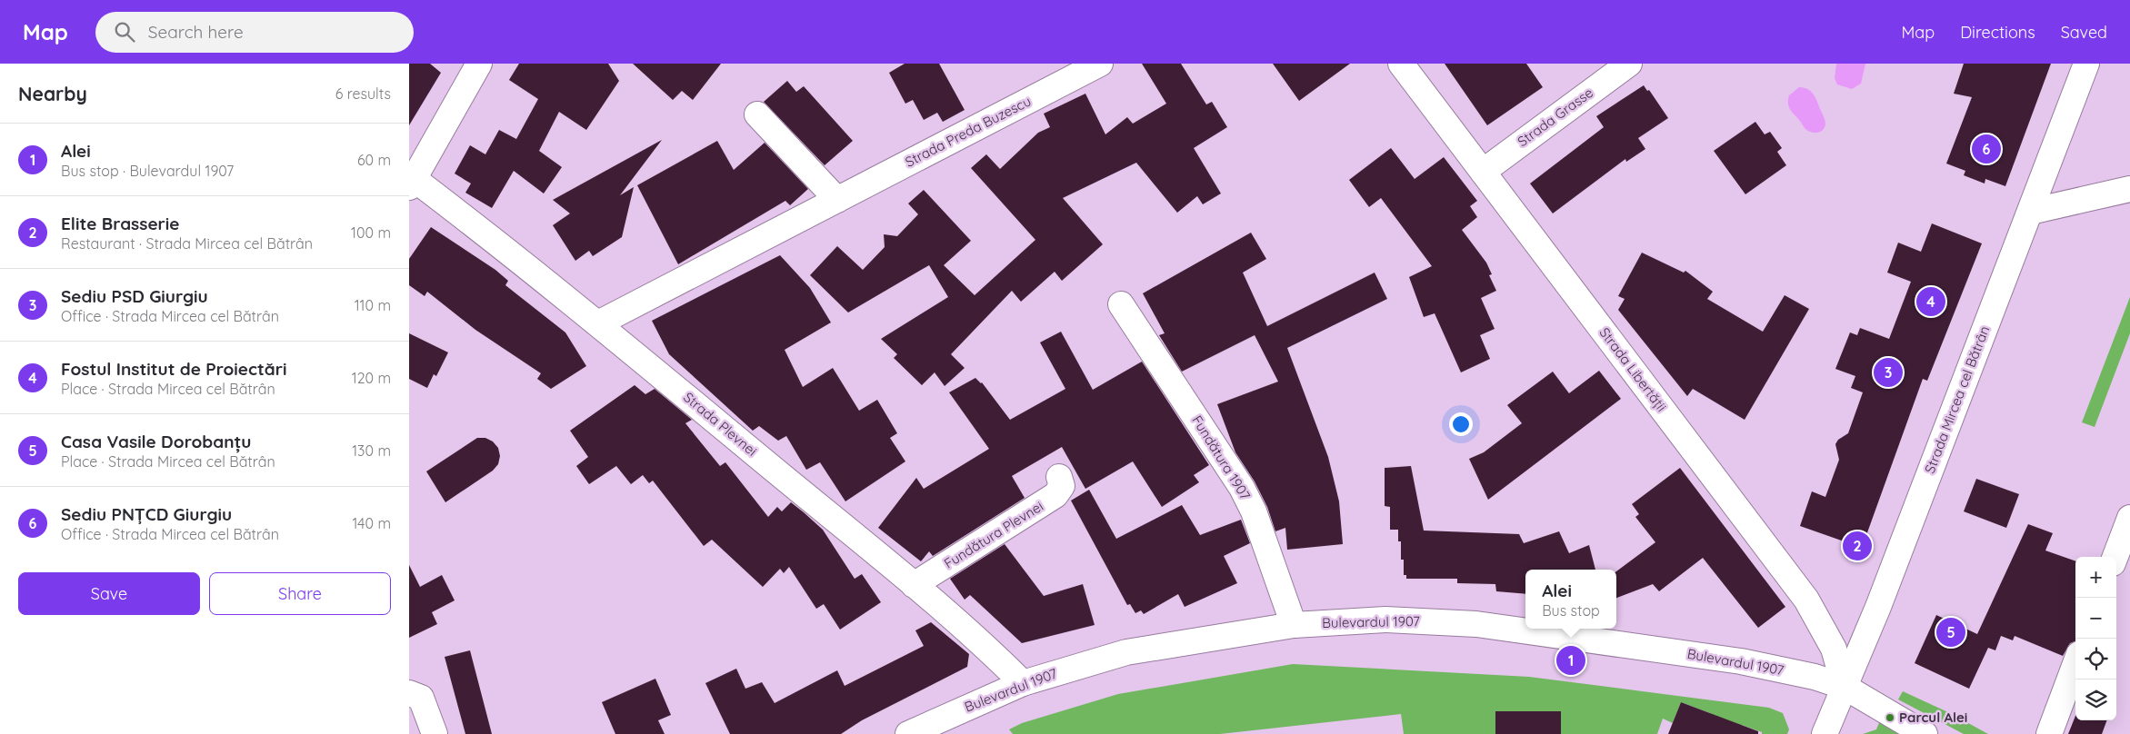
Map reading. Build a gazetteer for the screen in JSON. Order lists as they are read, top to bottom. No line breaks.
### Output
{"streets":{"street":["Strada Grasse","Strada Preda Buzescu","Strada Libertății","Strada Mircea cel Bătrân","Strada Plevnei","Fundătura 1907","Fundătura Plevnei","Bulevardul 1907"]},"crossings":[["Strada Grasse","Strada Libertății"],["Strada Preda Buzescu","Strada Plevnei"],["Strada Libertății","Strada Mircea cel Bătrân"],["Strada Libertății","Bulevardul 1907"],["Strada Mircea cel Bătrân","Bulevardul 1907"],["Strada Plevnei","Fundătura Plevnei"],["Strada Plevnei","Bulevardul 1907"],["Fundătura 1907","Bulevardul 1907"]],"places":["Parcul Alei"],"page":{"header":"Map","search":"Search here","nav":["Map","Directions","Saved"],"heading":["Nearby","6 results"],"list":[{"mark":"1","name":"Alei","note":"Bus stop · Bulevardul 1907","value":"60 m"},{"mark":"2","name":"Elite Brasserie","note":"Restaurant · Strada Mircea cel Bătrân","value":"100 m"},{"mark":"3","name":"Sediu PSD Giurgiu","note":"Office · Strada Mircea cel Bătrân","value":"110 m"},{"mark":"4","name":"Fostul Institut de Proiectări","note":"Place · Strada Mircea cel Bătrân","value":"120 m"},{"mark":"5","name":"Casa Vasile Dorobanțu","note":"Place · Strada Mircea cel Bătrân","value":"130 m"},{"mark":"6","name":"Sediu PNȚCD Giurgiu","note":"Office · Strada Mircea cel Bătrân","value":"140 m"}],"pins":["6","4","3","2","5","1"],"map_buttons":["+","−"],"buttons":["Save","Share"],"popup":["Alei","Bus stop"]}}
